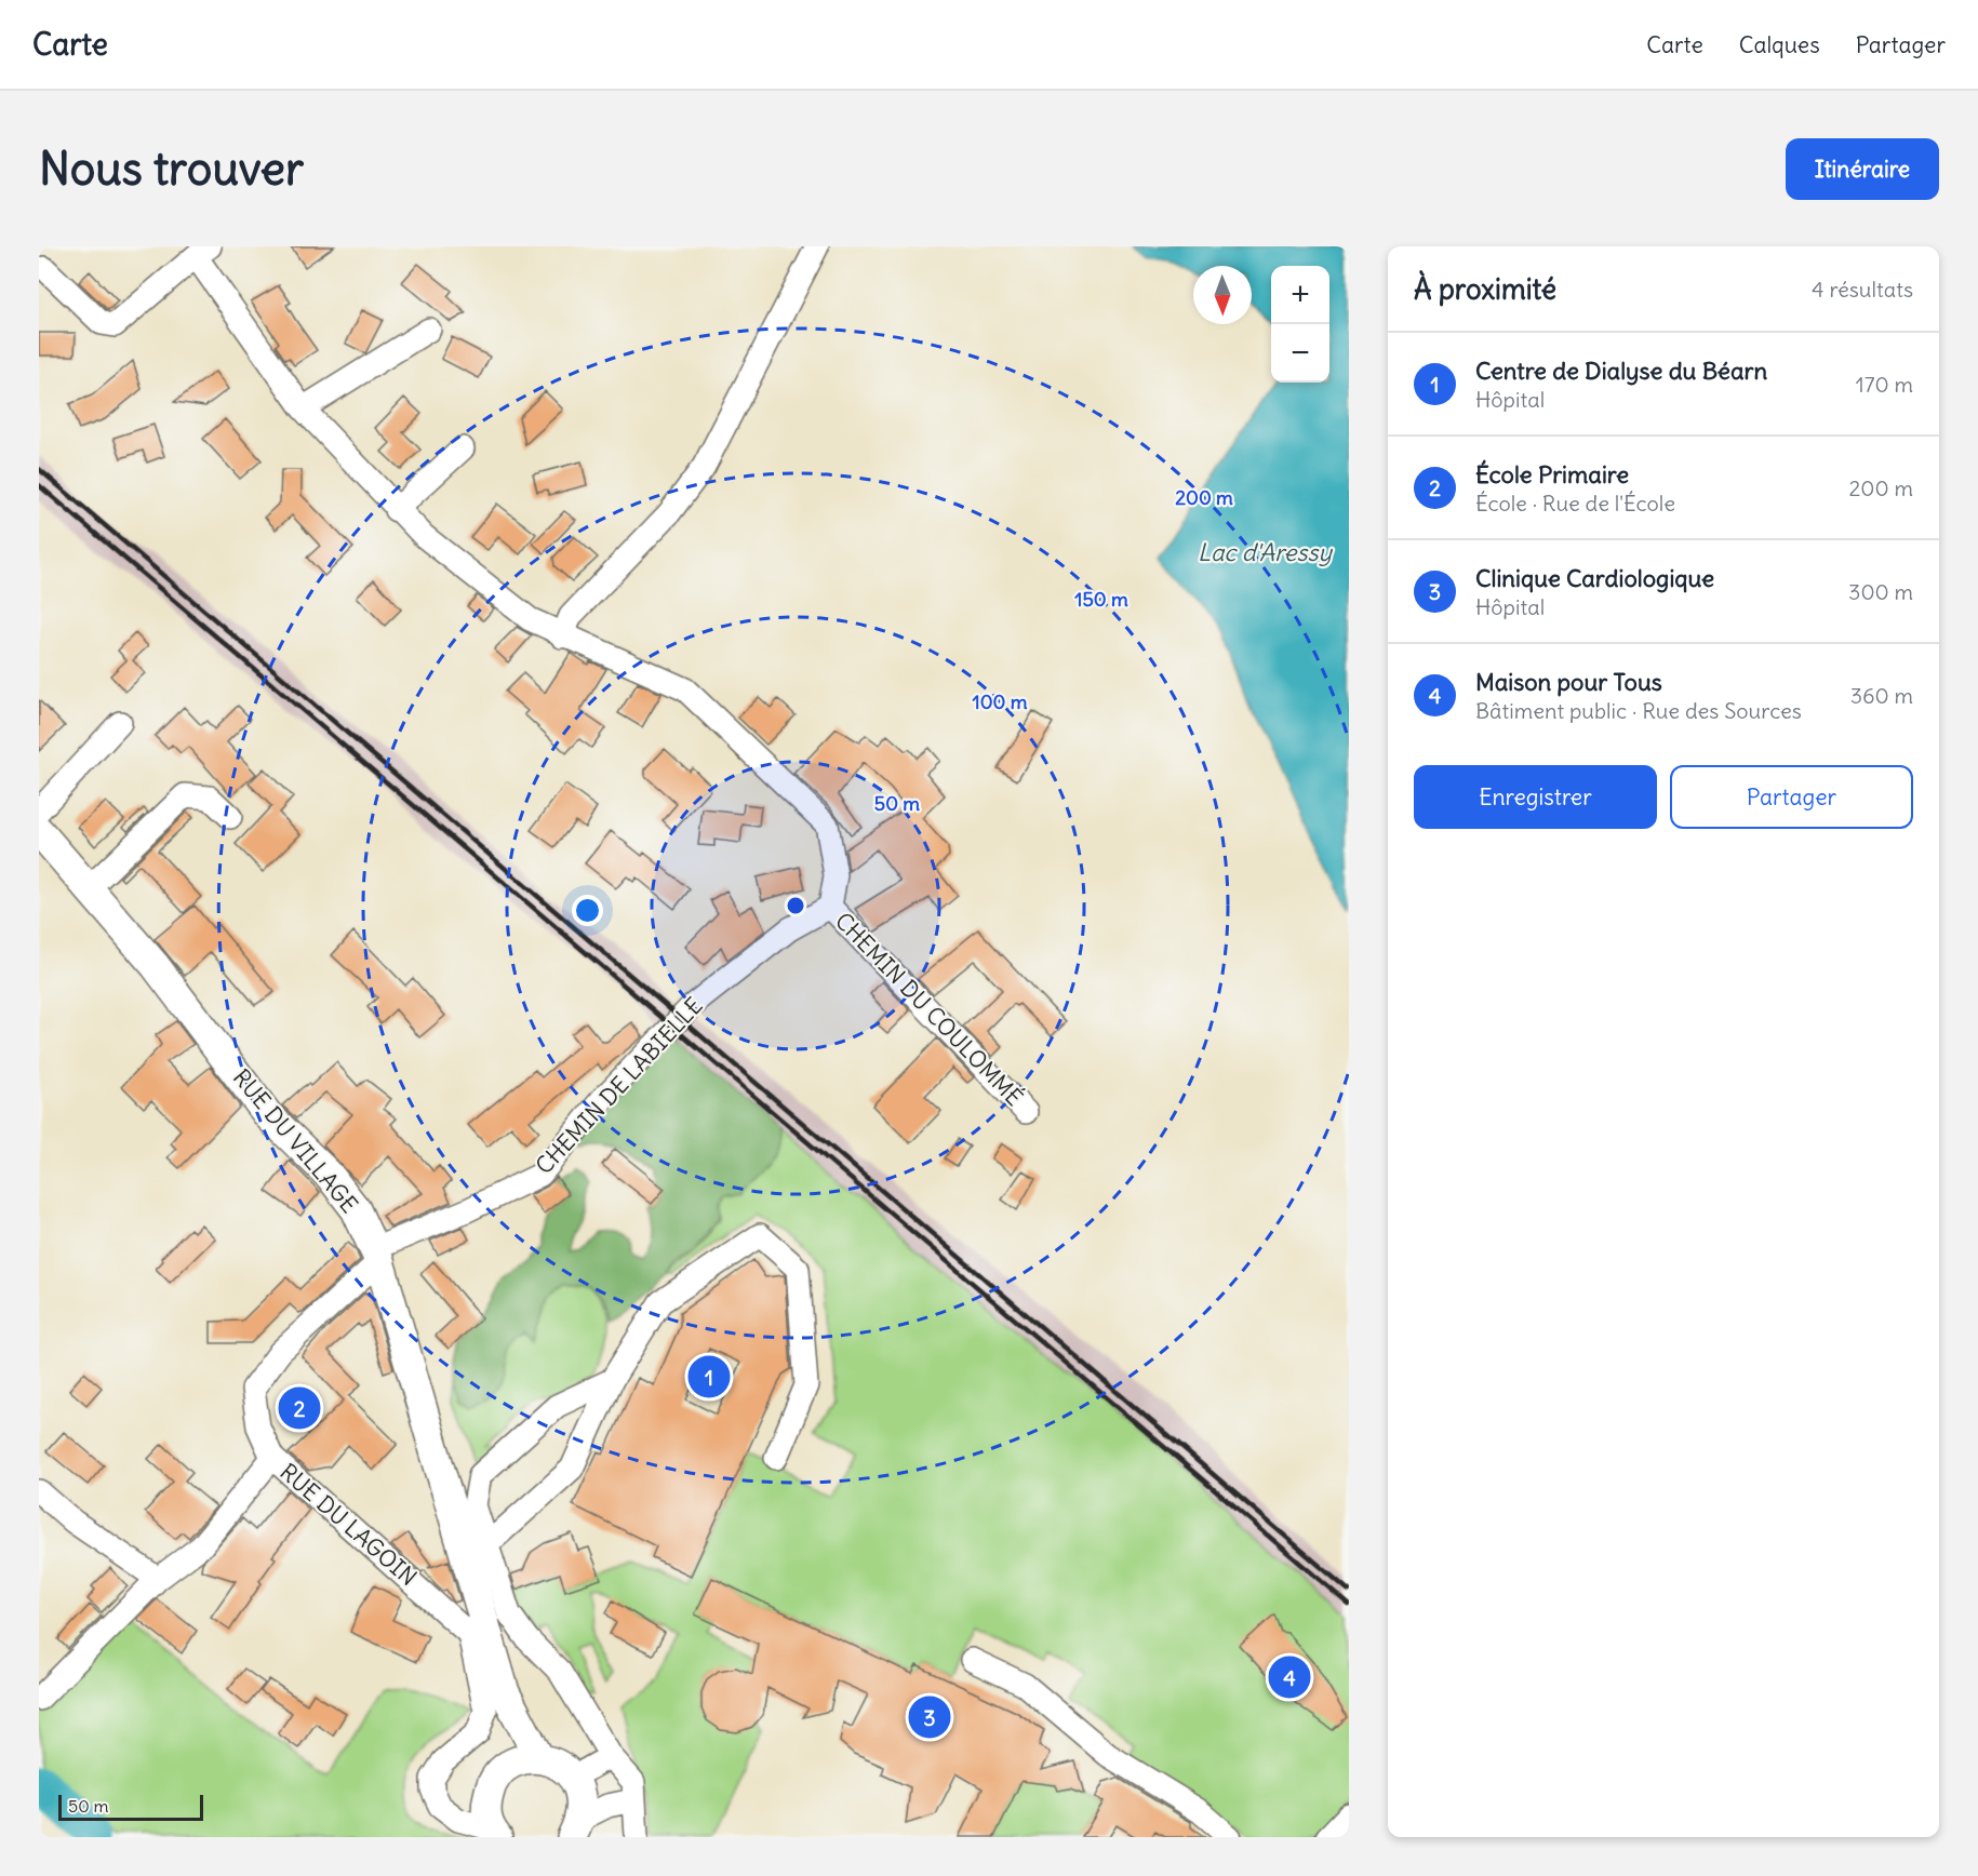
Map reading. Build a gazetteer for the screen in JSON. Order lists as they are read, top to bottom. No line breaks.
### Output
{"streets":{"main road":["RUE DU VILLAGE"],"street":["CHEMIN DU COULOMMÉ","CHEMIN DE LABIELLE","RUE DU LAGOIN"]},"crossings":[["CHEMIN DU COULOMMÉ","CHEMIN DE LABIELLE"],["CHEMIN DE LABIELLE","RUE DU VILLAGE"],["CHEMIN DE LABIELLE","RUE DU LAGOIN"]],"water":["Lac d'Aressy"],"scale_bar":"50 m","north":"bottom","page":{"header":"Carte","nav":["Carte","Calques","Partager"],"buttons":["Itinéraire",["Enregistrer","Partager"]],"title":"Nous trouver","heading":["À proximité","4 résultats"],"map_buttons":["+","−"],"list":[{"mark":"1","name":"Centre de Dialyse du Béarn","note":"Hôpital","value":"170 m"},{"mark":"2","name":"École Primaire","note":"École · Rue de l'École","value":"200 m"},{"mark":"3","name":"Clinique Cardiologique","note":"Hôpital","value":"300 m"},{"mark":"4","name":"Maison pour Tous","note":"Bâtiment public · Rue des Sources","value":"360 m"}],"pins":["1","2","4","3"],"scale":"50 m"},"rings":["200 m","150 m","100 m","50 m"]}
